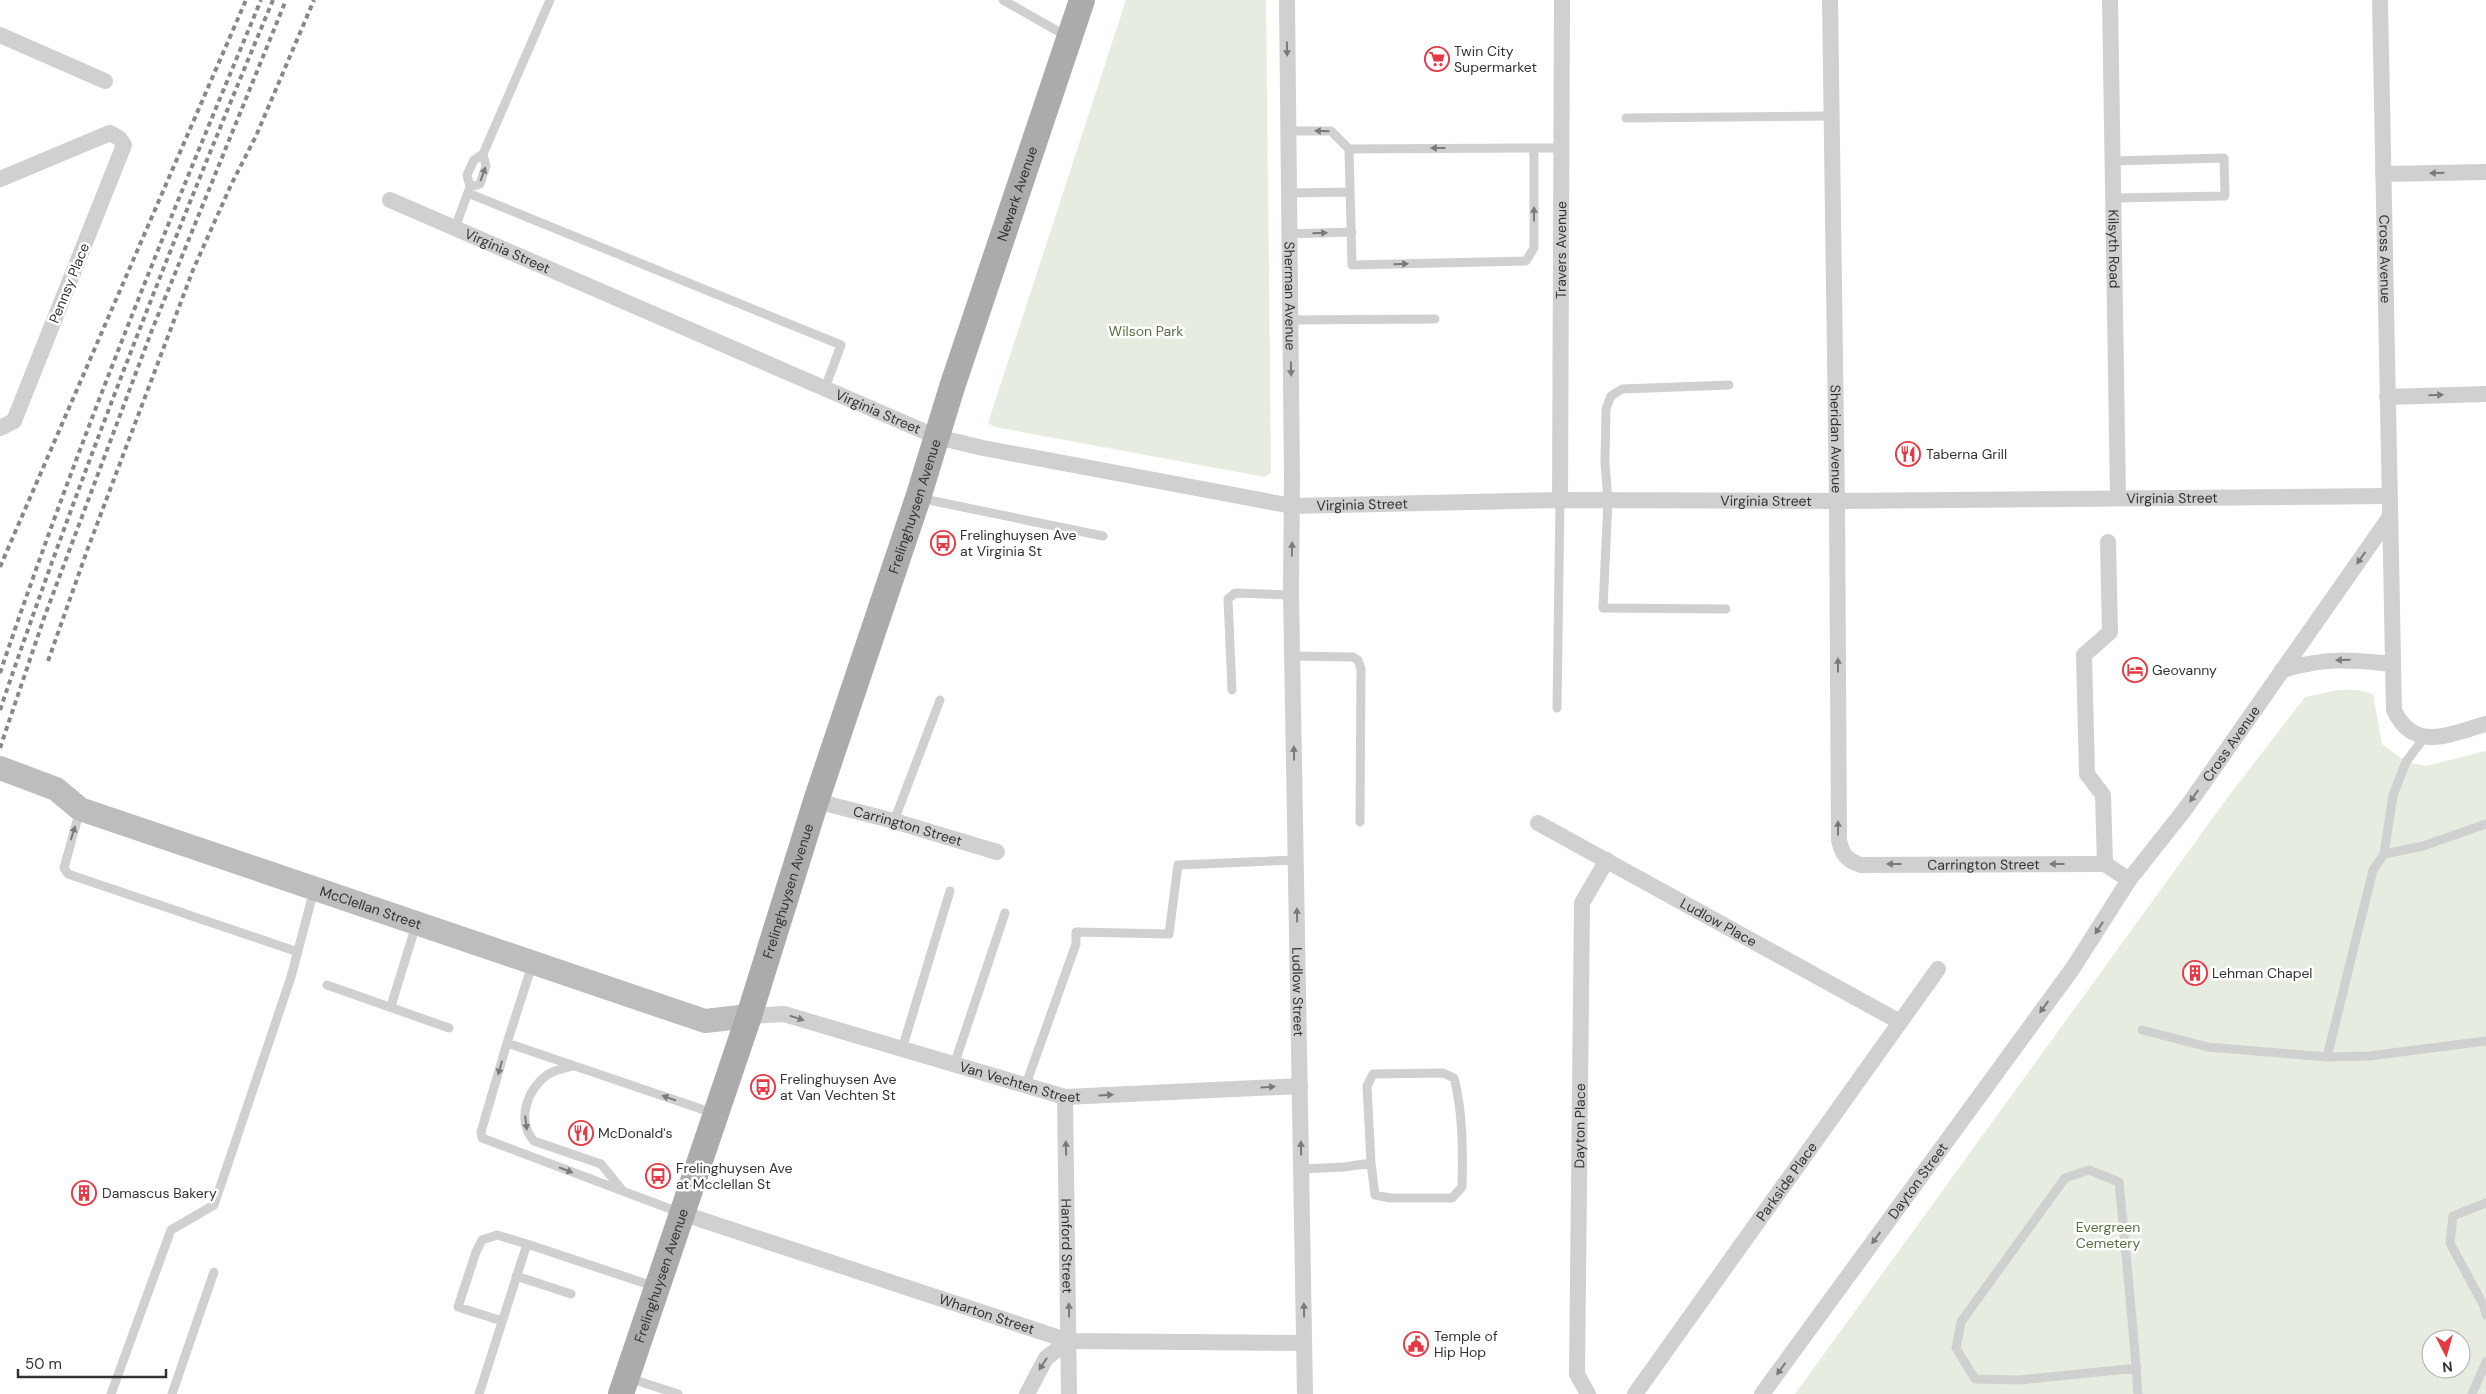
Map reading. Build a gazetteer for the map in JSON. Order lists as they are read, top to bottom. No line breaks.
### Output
{"streets":{"main road":["Newark Avenue","Frelinghuysen Avenue","McClellan Street"],"street":["Kilsyth Road","Virginia Street","Travers Avenue","Cross Avenue","Pennsy Place","Sherman Avenue","Sheridan Avenue","Carrington Street","Ludlow Place","Ludlow Street","Van Vechten Street","Dayton Place","Dayton Street","Parkside Place","Hanford Street","Wharton Street"]},"crossings":[["Newark Avenue","Frelinghuysen Avenue"],["Kilsyth Road","Virginia Street"],["Virginia Street","Travers Avenue"],["Virginia Street","Cross Avenue"],["Virginia Street","Sherman Avenue"],["Virginia Street","Sheridan Avenue"],["Virginia Street","Frelinghuysen Avenue"],["Cross Avenue","Dayton Street"],["Sherman Avenue","Ludlow Street"],["Sheridan Avenue","Carrington Street"],["Frelinghuysen Avenue","Carrington Street"],["Frelinghuysen Avenue","McClellan Street"],["Frelinghuysen Avenue","Van Vechten Street"],["Frelinghuysen Avenue","Wharton Street"],["McClellan Street","Van Vechten Street"],["Ludlow Place","Dayton Place"],["Ludlow Place","Parkside Place"],["Ludlow Street","Van Vechten Street"],["Ludlow Street","Wharton Street"],["Van Vechten Street","Hanford Street"],["Hanford Street","Wharton Street"]],"one_way":["Cross Avenue","Sheridan Avenue","Carrington Street","Ludlow Street","Van Vechten Street","Dayton Street","Hanford Street"],"parks":["Wilson Park","Evergreen Cemetery"],"places":{"supermarket":["Twin City Supermarket"],"restaurant":["Taberna Grill","McDonald's"],"bus stop":["Frelinghuysen Ave at Virginia St","Frelinghuysen Ave at Van Vechten St","Frelinghuysen Ave at Mcclellan St"],"hotel":["Geovanny"],"building":["Lehman Chapel","Damascus Bakery"],"public building":["Temple of Hip Hop"]},"scale_bar":"50 m","north":"bottom"}
